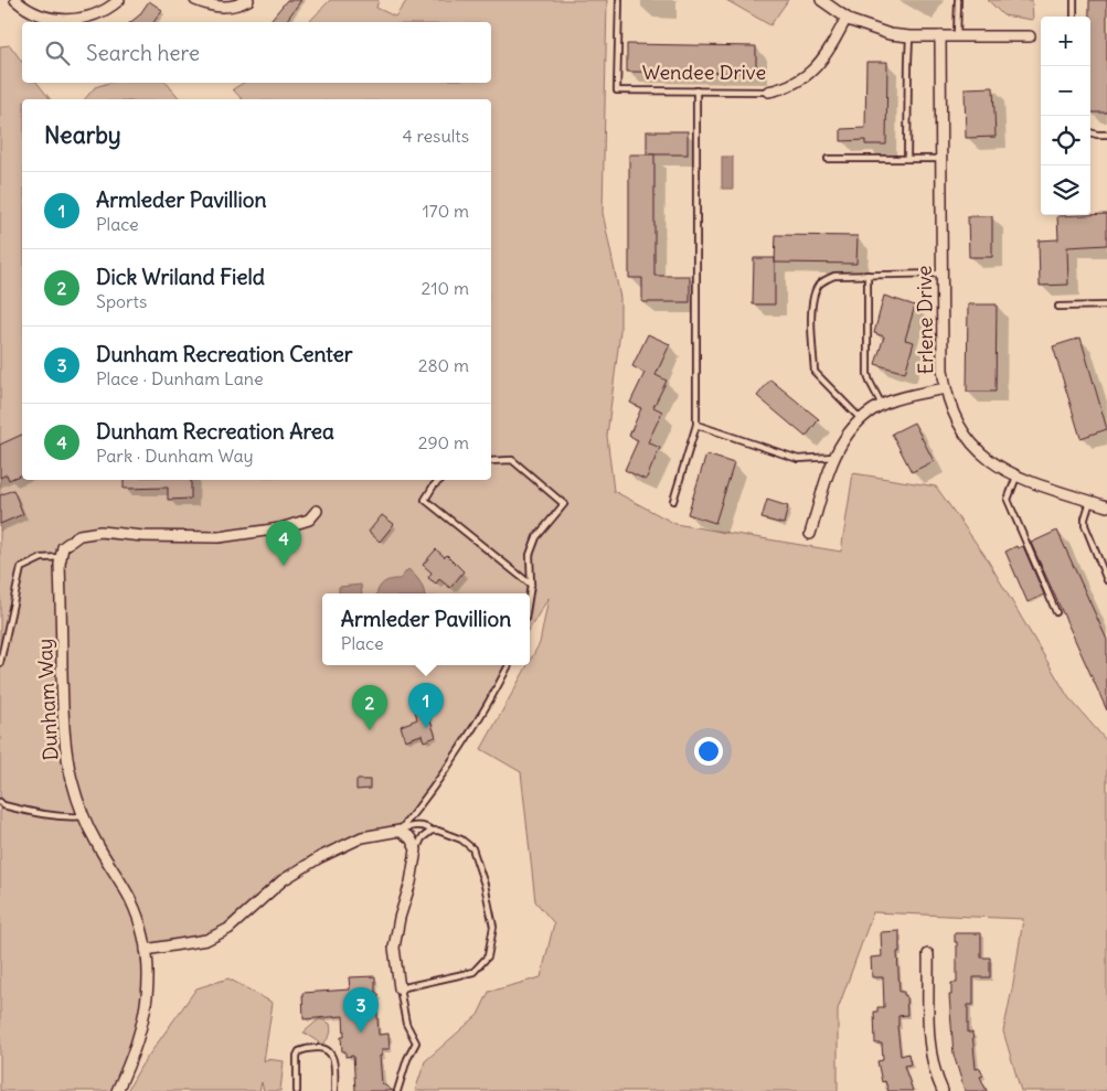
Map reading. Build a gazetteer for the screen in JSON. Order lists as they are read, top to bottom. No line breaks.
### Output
{"streets":{"street":["Wendee Drive","Erlene Drive","Dunham Way"]},"page":{"map_buttons":["+","−"],"search":"Search here","heading":["Nearby","4 results"],"list":[{"mark":"1","name":"Armleder Pavillion","note":"Place","value":"170 m"},{"mark":"2","name":"Dick Wriland Field","note":"Sports","value":"210 m"},{"mark":"3","name":"Dunham Recreation Center","note":"Place · Dunham Lane","value":"280 m"},{"mark":"4","name":"Dunham Recreation Area","note":"Park · Dunham Way","value":"290 m"}],"pins":["4","1","2","3"],"popup":["Armleder Pavillion","Place"]}}
